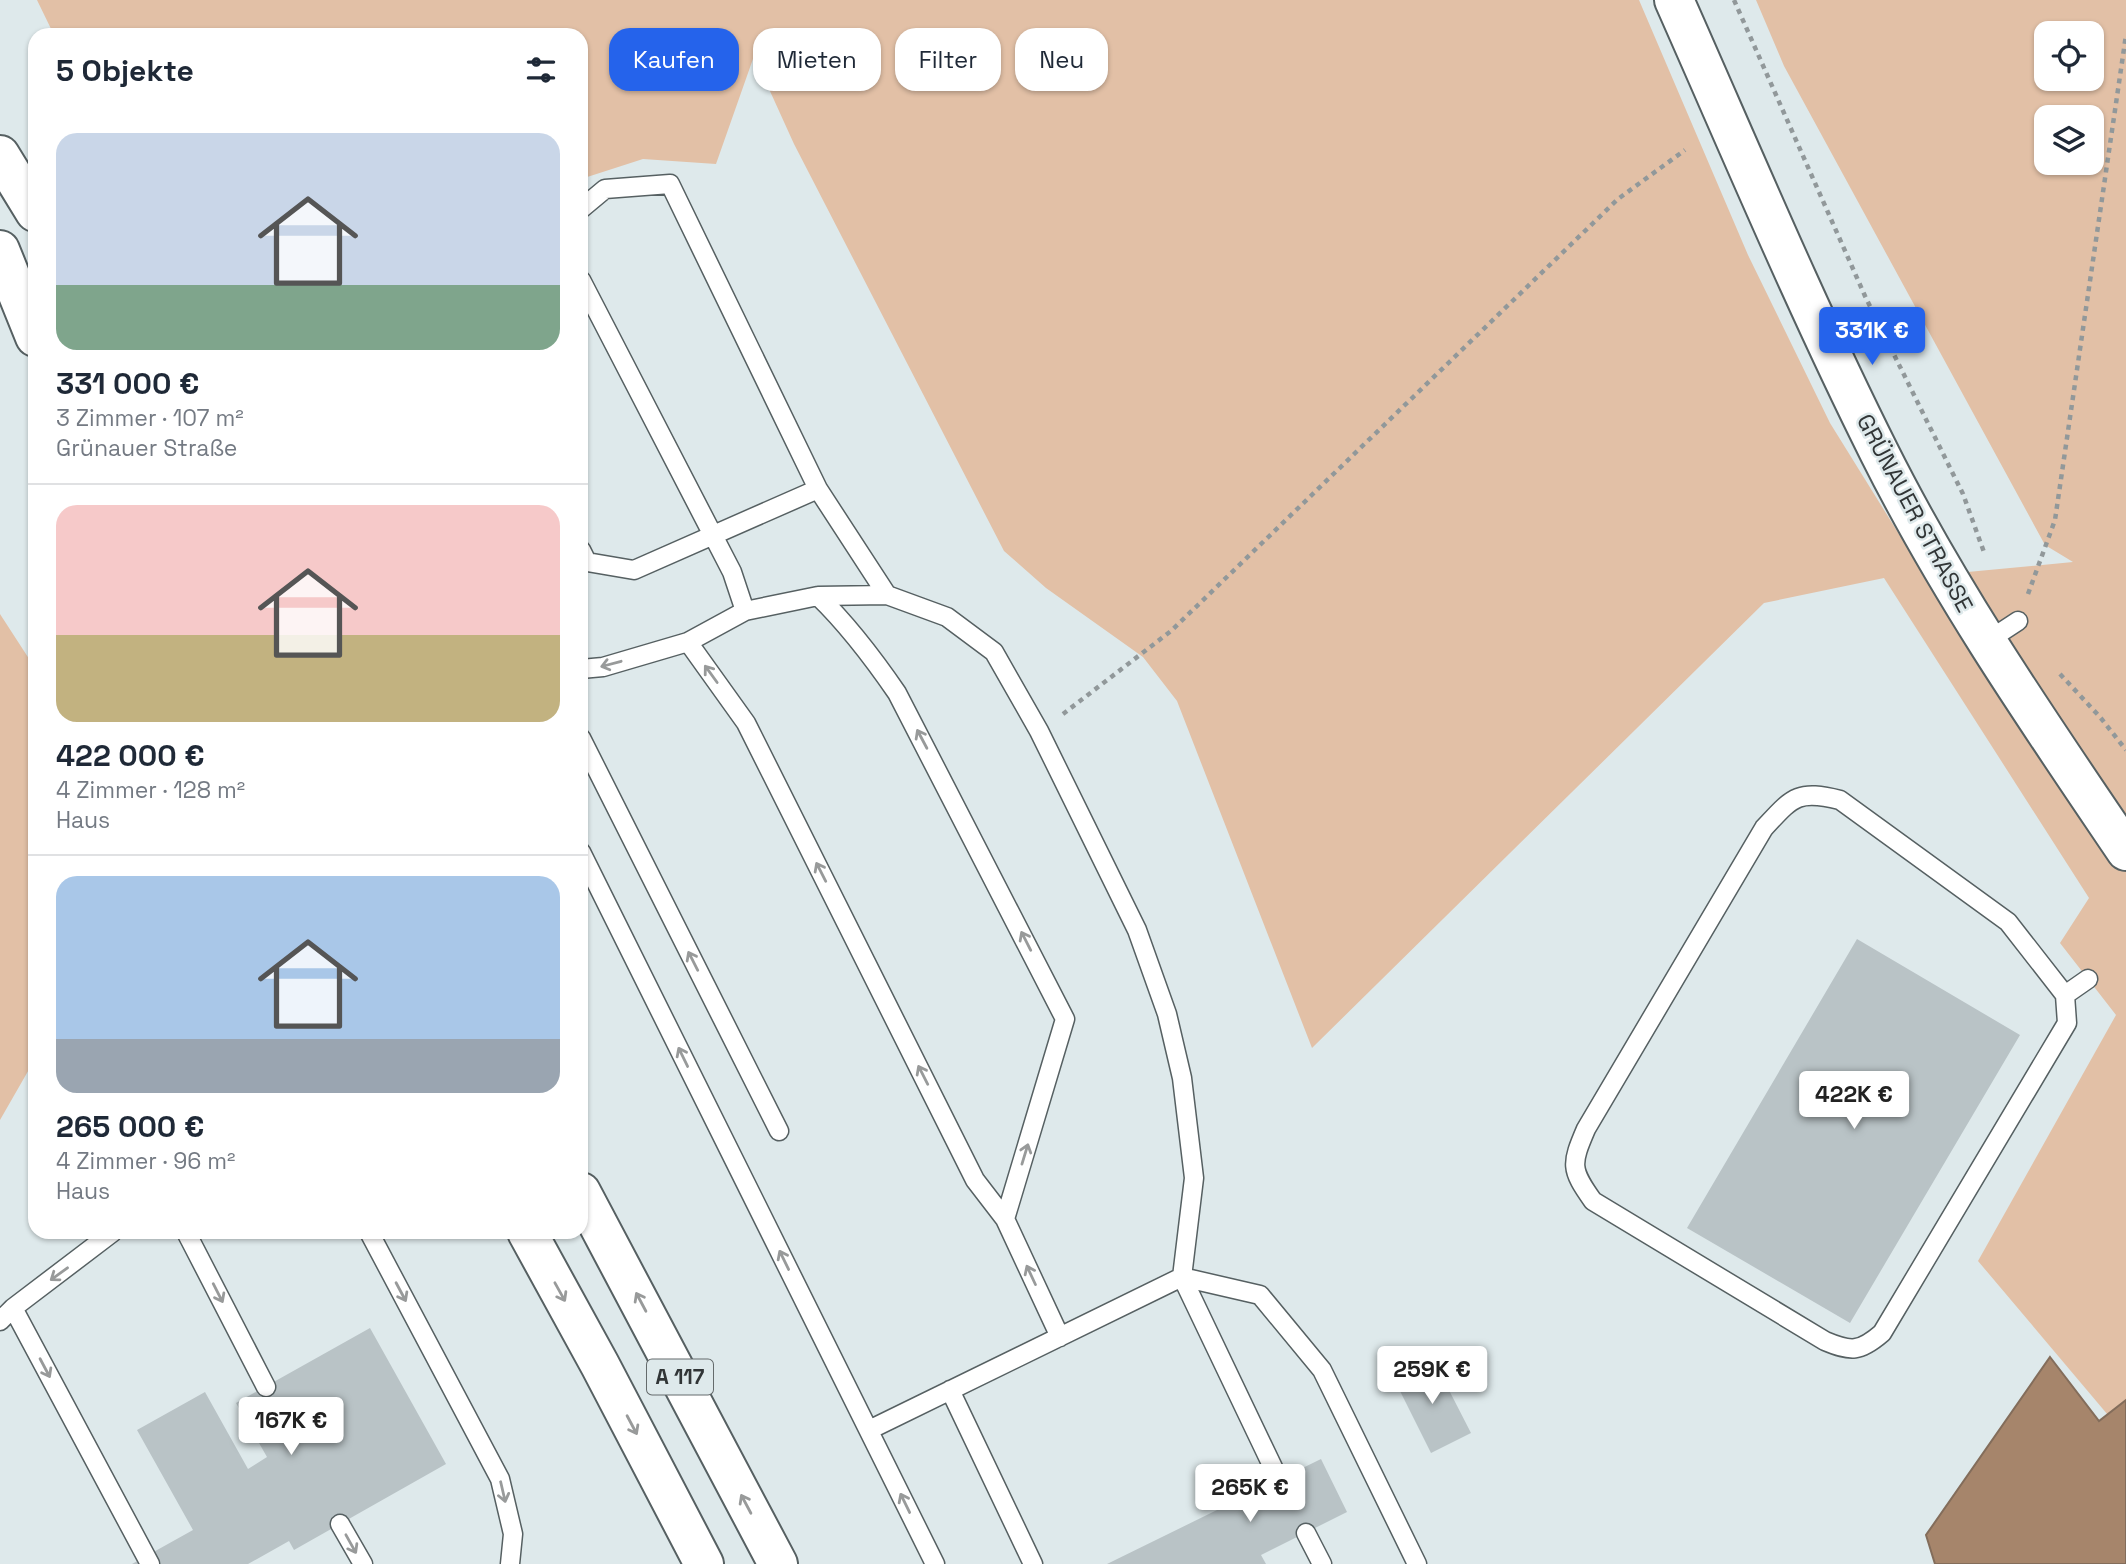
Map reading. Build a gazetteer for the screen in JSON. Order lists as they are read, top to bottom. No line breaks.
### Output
{"streets":{"main road":["GRÜNAUER STRASSE","A 117"]},"page":{"chip":["Kaufen","Mieten","Filter","Neu"],"heading":"5 Objekte","list":[{"name":"331 000 €","note":"3 Zimmer · 107 m² · Grünauer Straße"},{"name":"422 000 €","note":"4 Zimmer · 128 m² · Haus"},{"name":"265 000 €","note":"4 Zimmer · 96 m² · Haus"}],"price":["331K €","422K €","259K €","167K €","265K €"]}}
